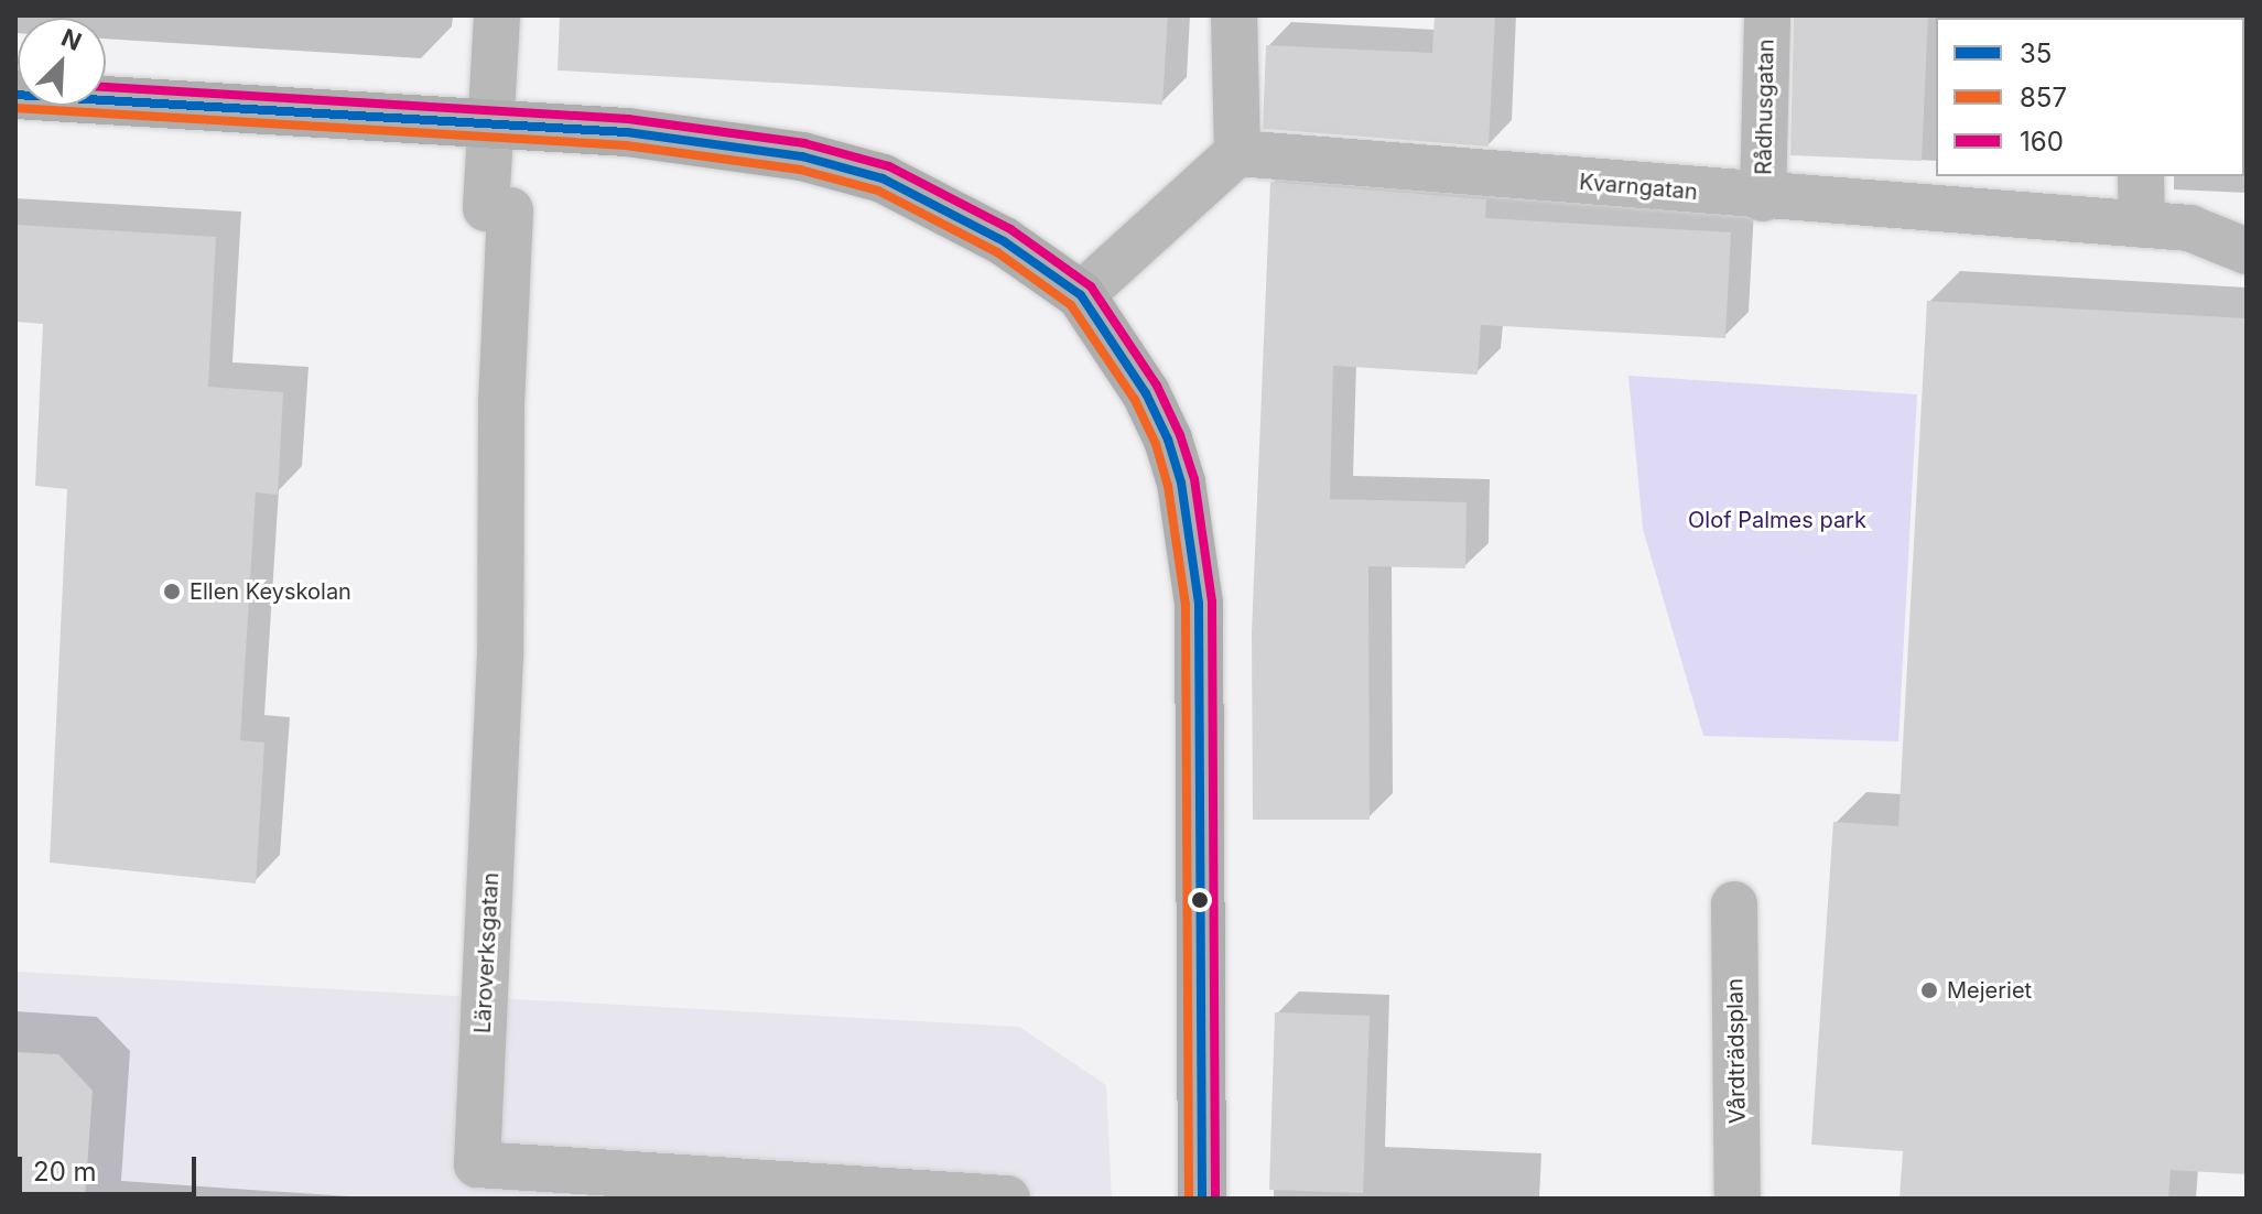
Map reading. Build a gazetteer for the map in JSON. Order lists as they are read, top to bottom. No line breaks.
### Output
{"streets":{"street":["Rådhusgatan","Kvarngatan","Läroverksgatan","Vårdträdsplan"]},"crossings":[["Rådhusgatan","Kvarngatan"]],"parks":["Olof Palmes park"],"places":["Ellen Keyskolan","Mejeriet"],"lines":["transit line 160","transit line 35","transit line 857"],"legend":["35","857","160"],"scale_bar":"20 m","north":"top right"}
